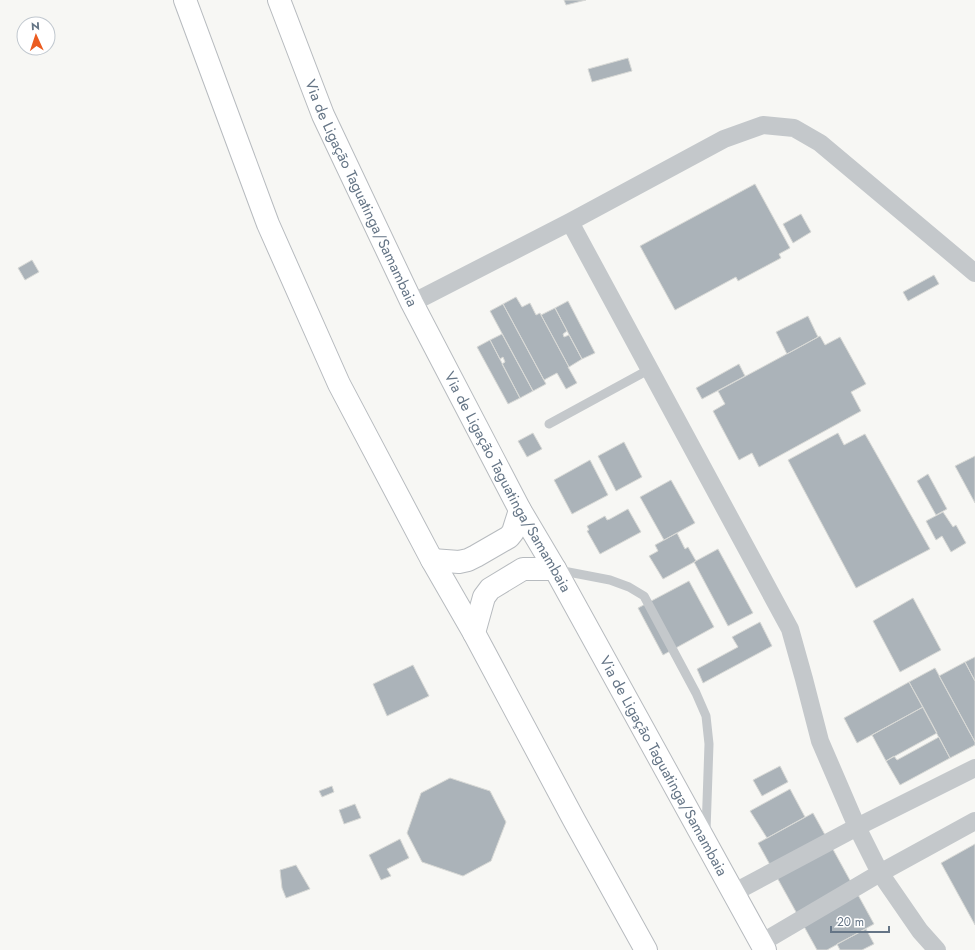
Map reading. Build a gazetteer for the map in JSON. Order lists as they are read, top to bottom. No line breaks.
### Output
{"streets":{"main road":["Via de Ligação Taguatinga/Samambaia"]},"scale_bar":"20 m","north":"top"}
